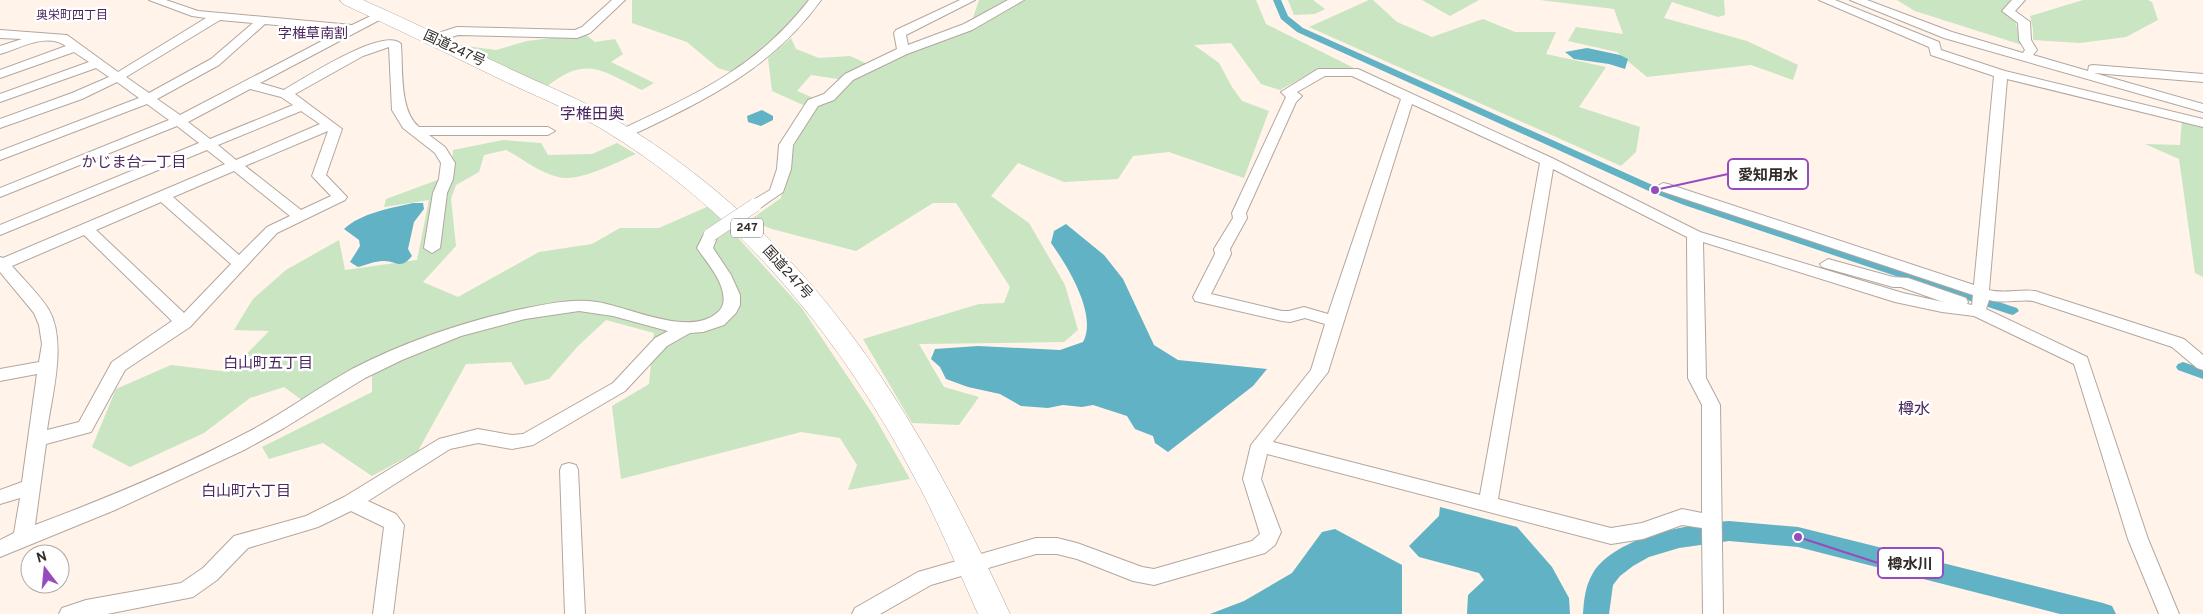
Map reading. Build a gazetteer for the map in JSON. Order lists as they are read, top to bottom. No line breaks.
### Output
{"streets":{"highway":["国道247号","247"]},"districts":["奥栄町四丁目","字椎草南割","字椎田奥","かじま台一丁目","白山町五丁目","樽水","白山町六丁目"],"places":["愛知用水","樽水川"],"north":"top"}
